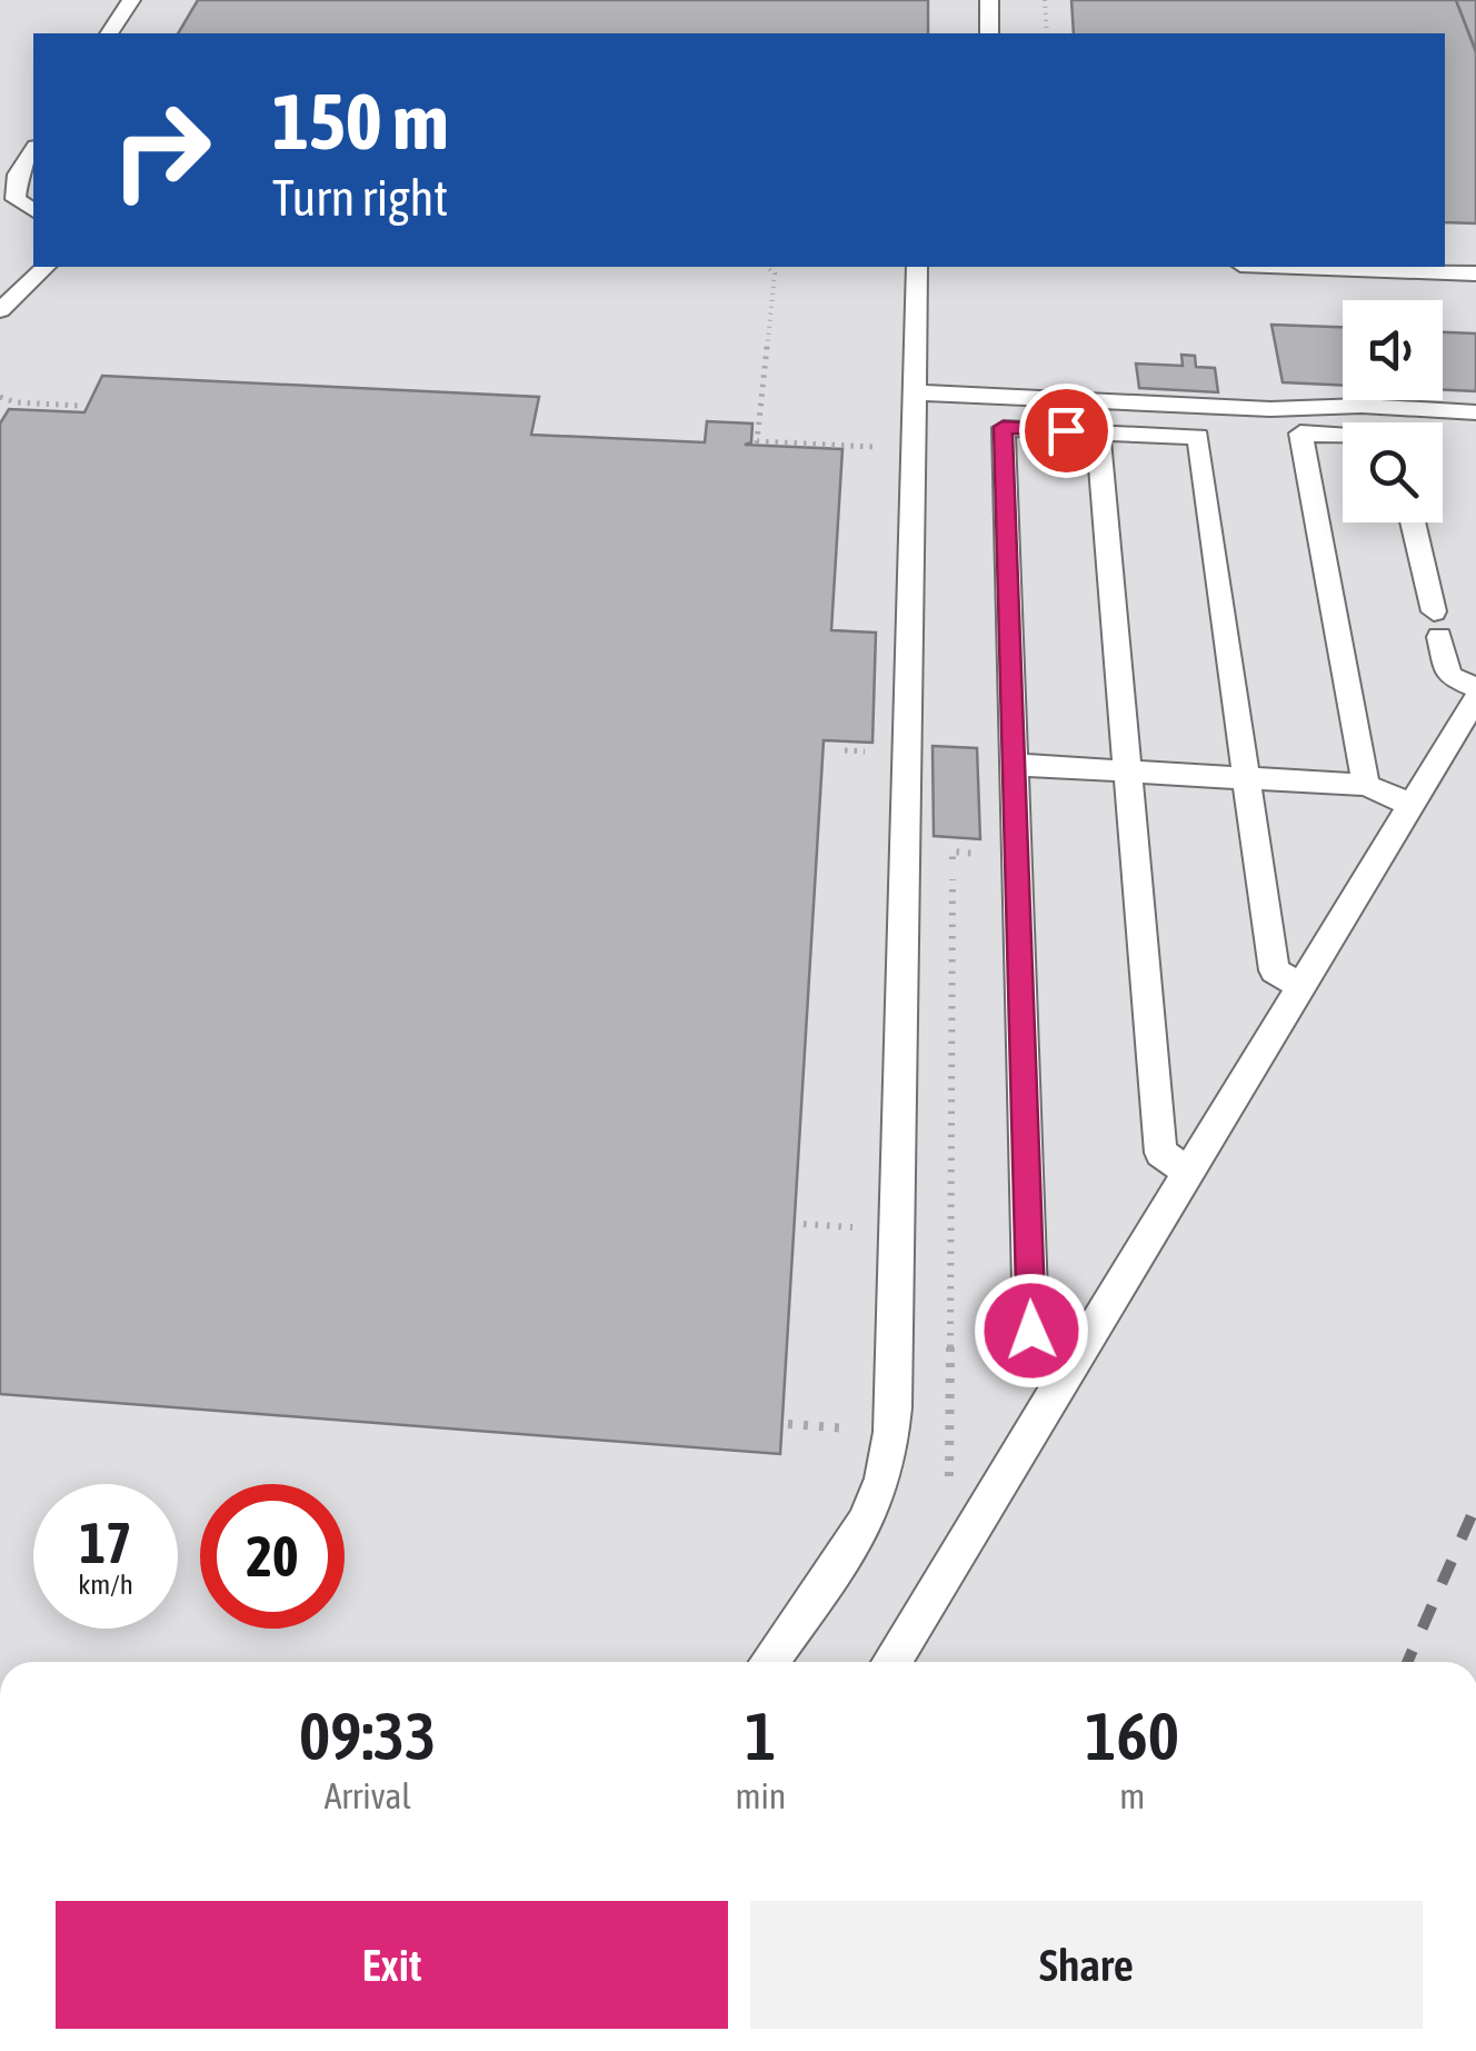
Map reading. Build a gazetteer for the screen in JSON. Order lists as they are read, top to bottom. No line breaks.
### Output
{"page":{"turn":["150 m","Turn right"],"speed":"17 km/h","limit":"20","eta":["09:33","Arrival","1","min","160","m"],"buttons":["Exit","Share"]}}
